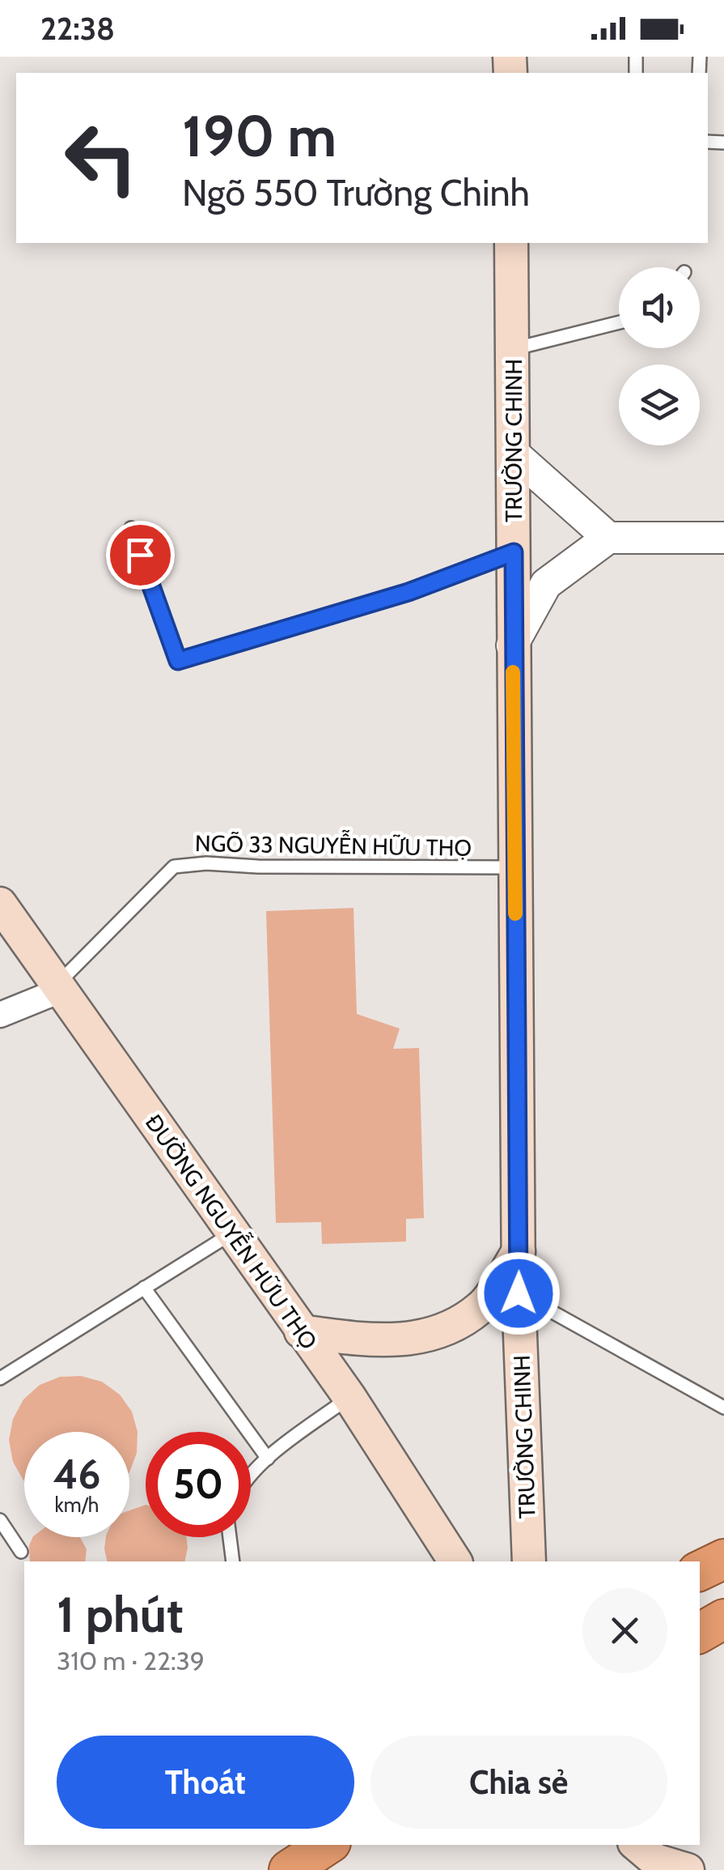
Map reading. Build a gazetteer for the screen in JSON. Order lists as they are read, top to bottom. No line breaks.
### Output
{"streets":{"main road":["TRƯỜNG CHINH","ĐƯỜNG NGUYỄN HỮU THỌ"],"lane":["NGÕ 33 NGUYỄN HỮU THỌ"]},"crossings":[["TRƯỜNG CHINH","NGÕ 33 NGUYỄN HỮU THỌ"],["NGÕ 33 NGUYỄN HỮU THỌ","ĐƯỜNG NGUYỄN HỮU THỌ"]],"page":{"status":"22:38","turn":["190 m","Ngõ 550 Trường Chinh"],"speed":"46 km/h","limit":"50","heading":["1 phút","310 m · 22:39"],"buttons":["Thoát","Chia sẻ"]}}
